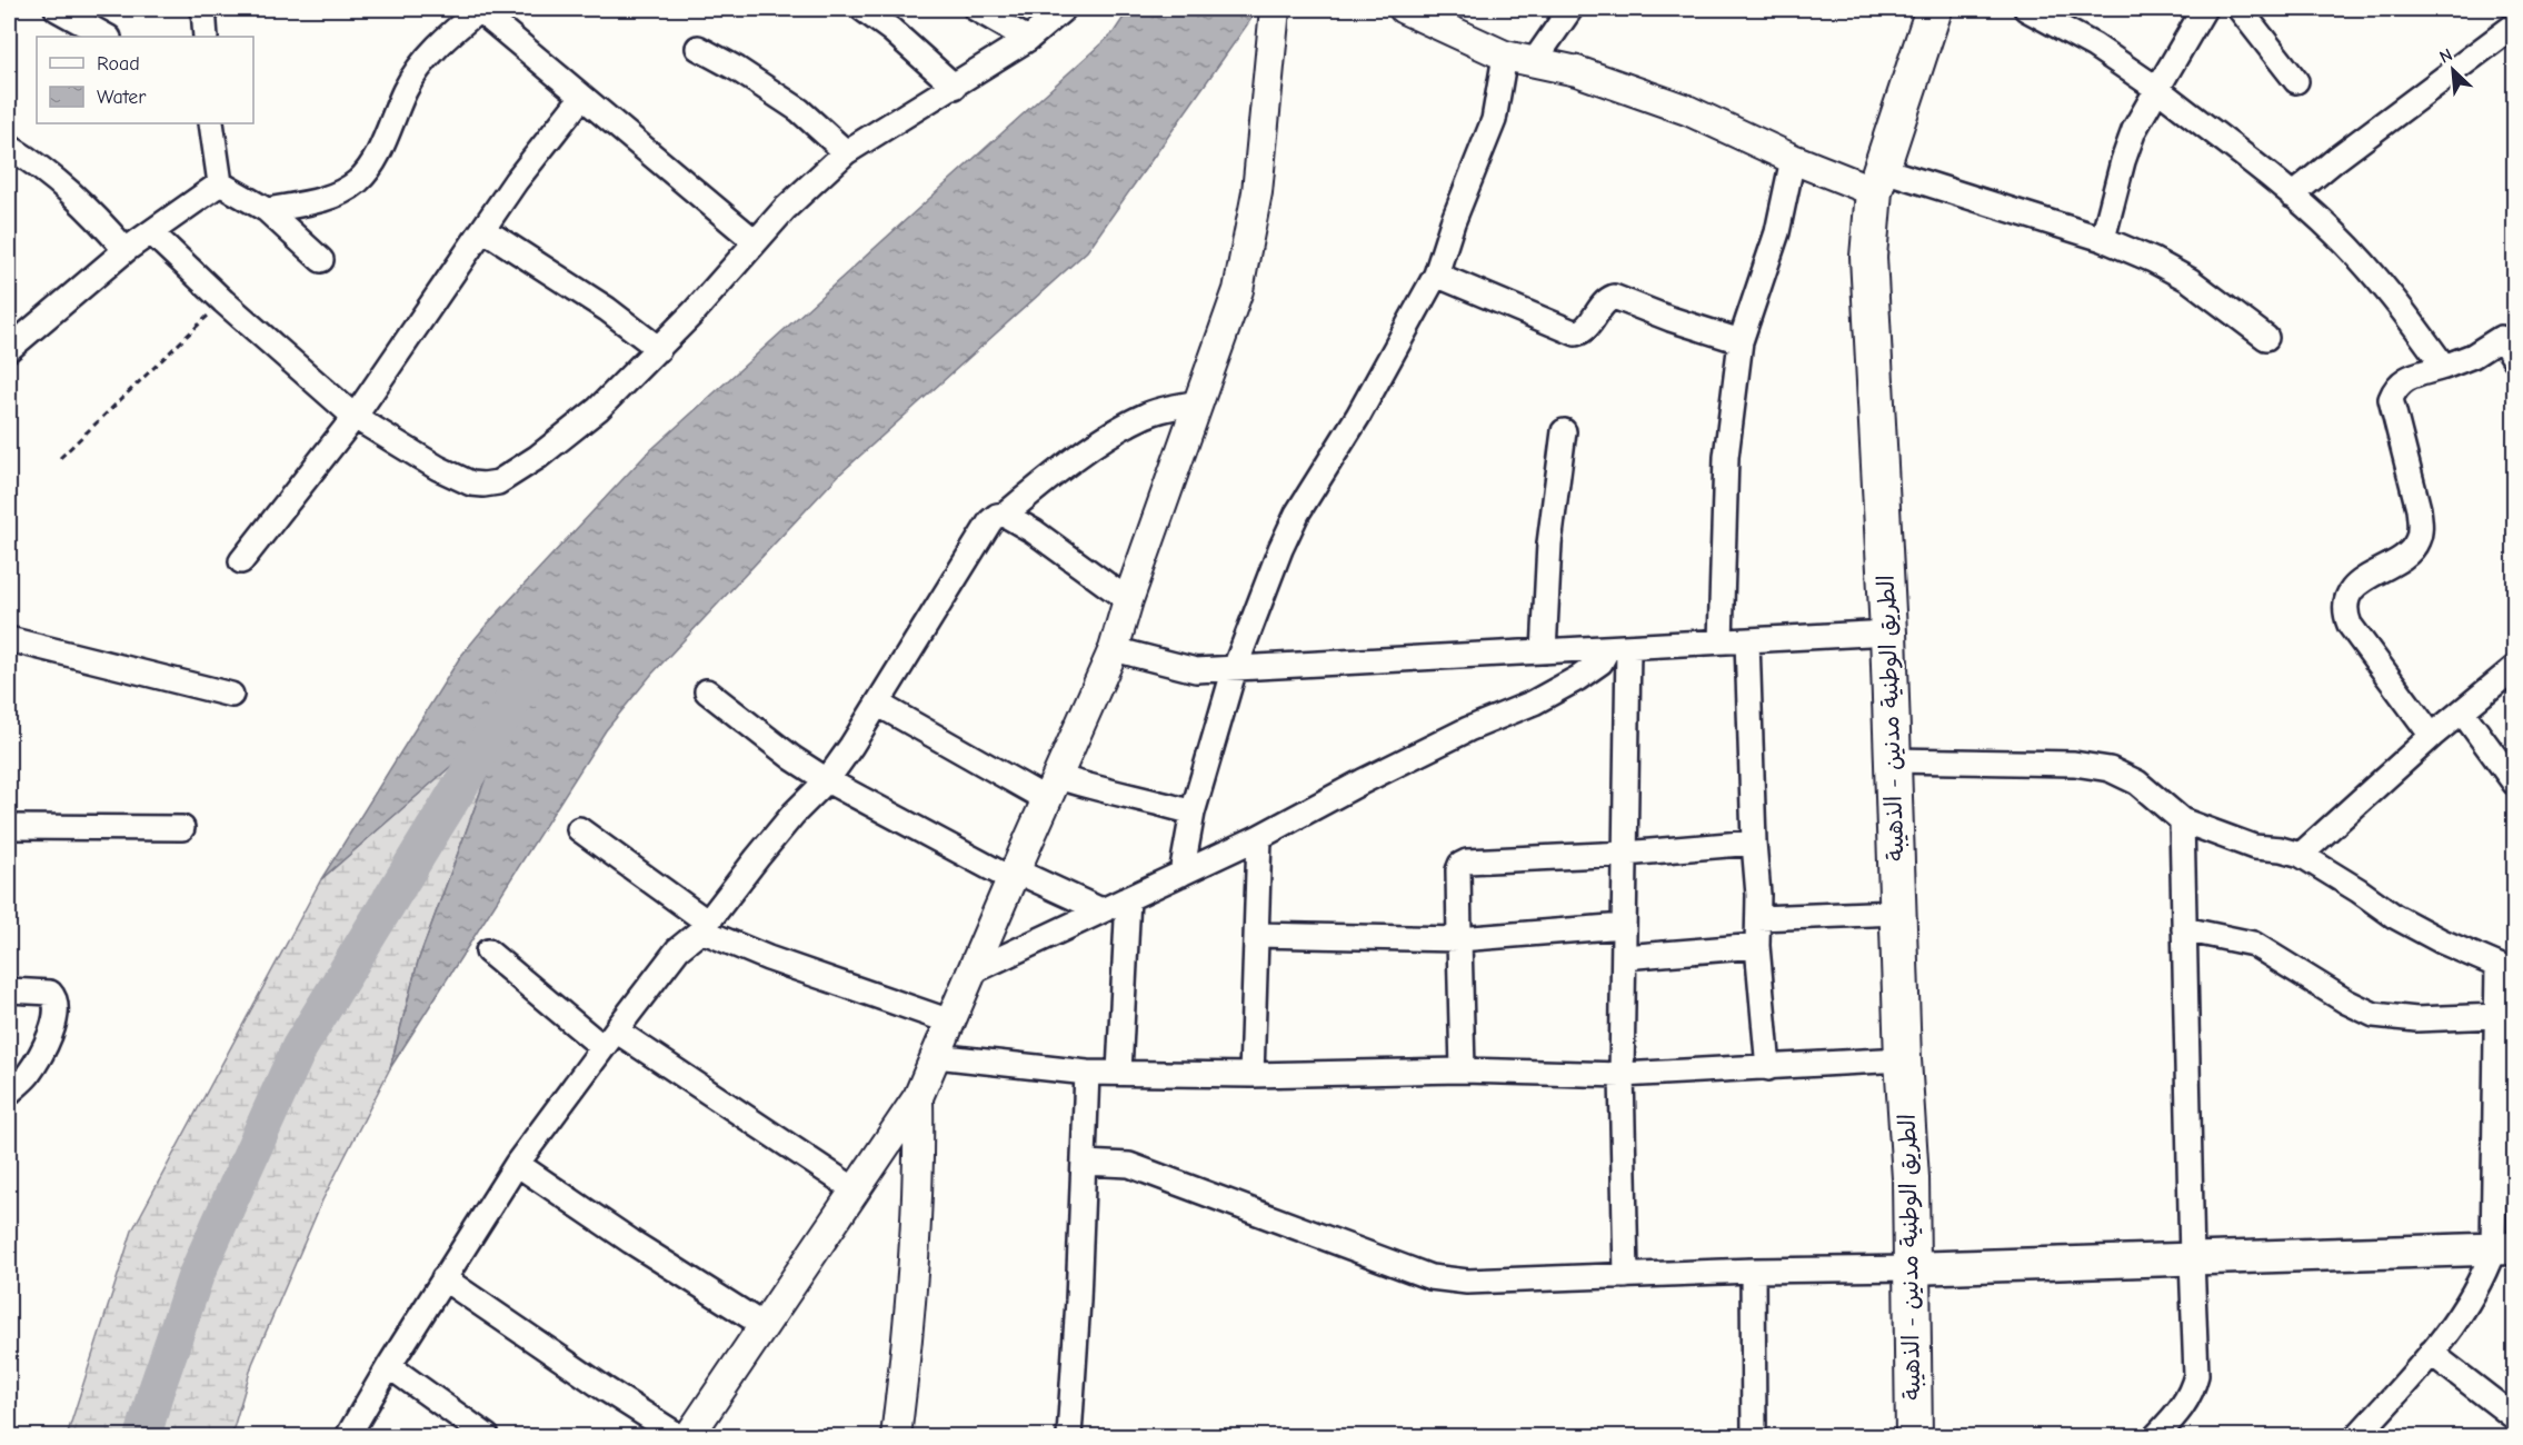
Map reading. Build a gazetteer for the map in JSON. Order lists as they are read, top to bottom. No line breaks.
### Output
{"streets":{"main road":["الطريق الوطنية مدنين - الذهيبة"]},"legend":["Road","Water"],"north":"top left"}
